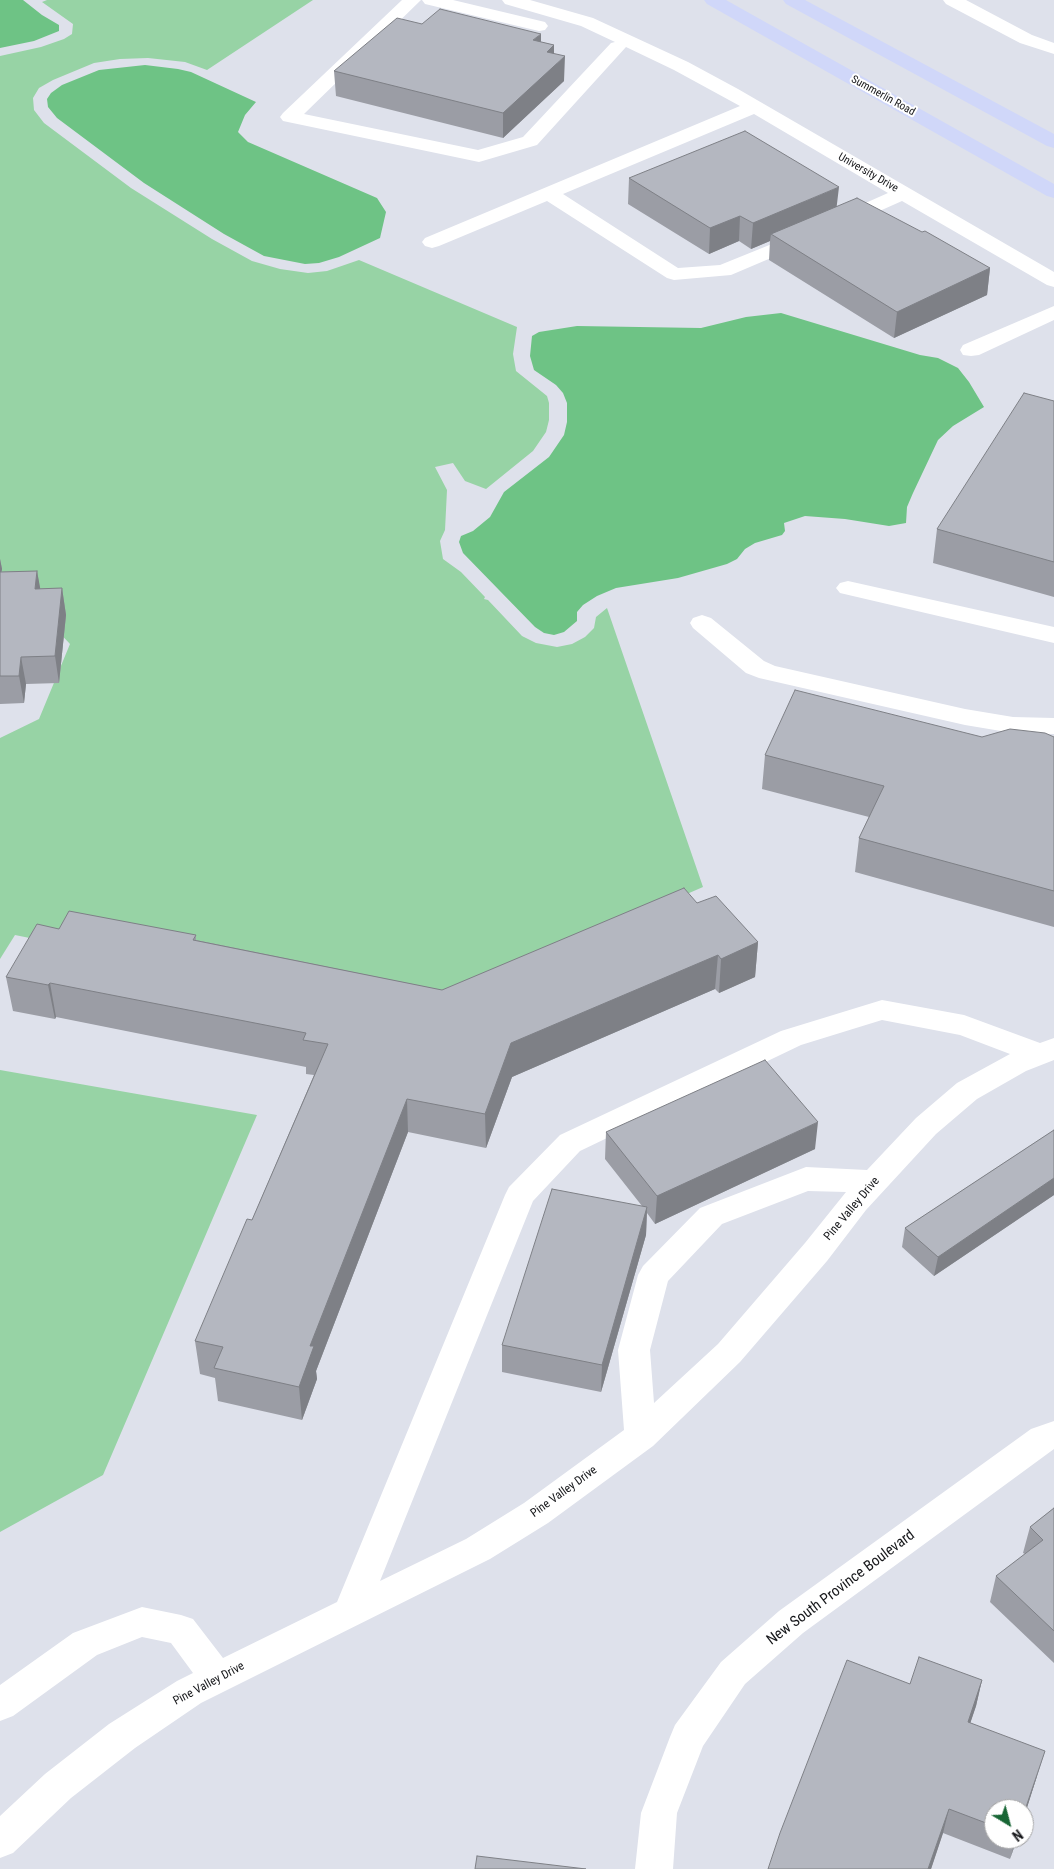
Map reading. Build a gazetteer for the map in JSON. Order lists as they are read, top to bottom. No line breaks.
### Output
{"streets":{"main road":["Summerlin Road"],"street":["University Drive","Pine Valley Drive","New South Province Boulevard"]},"north":"bottom right"}
